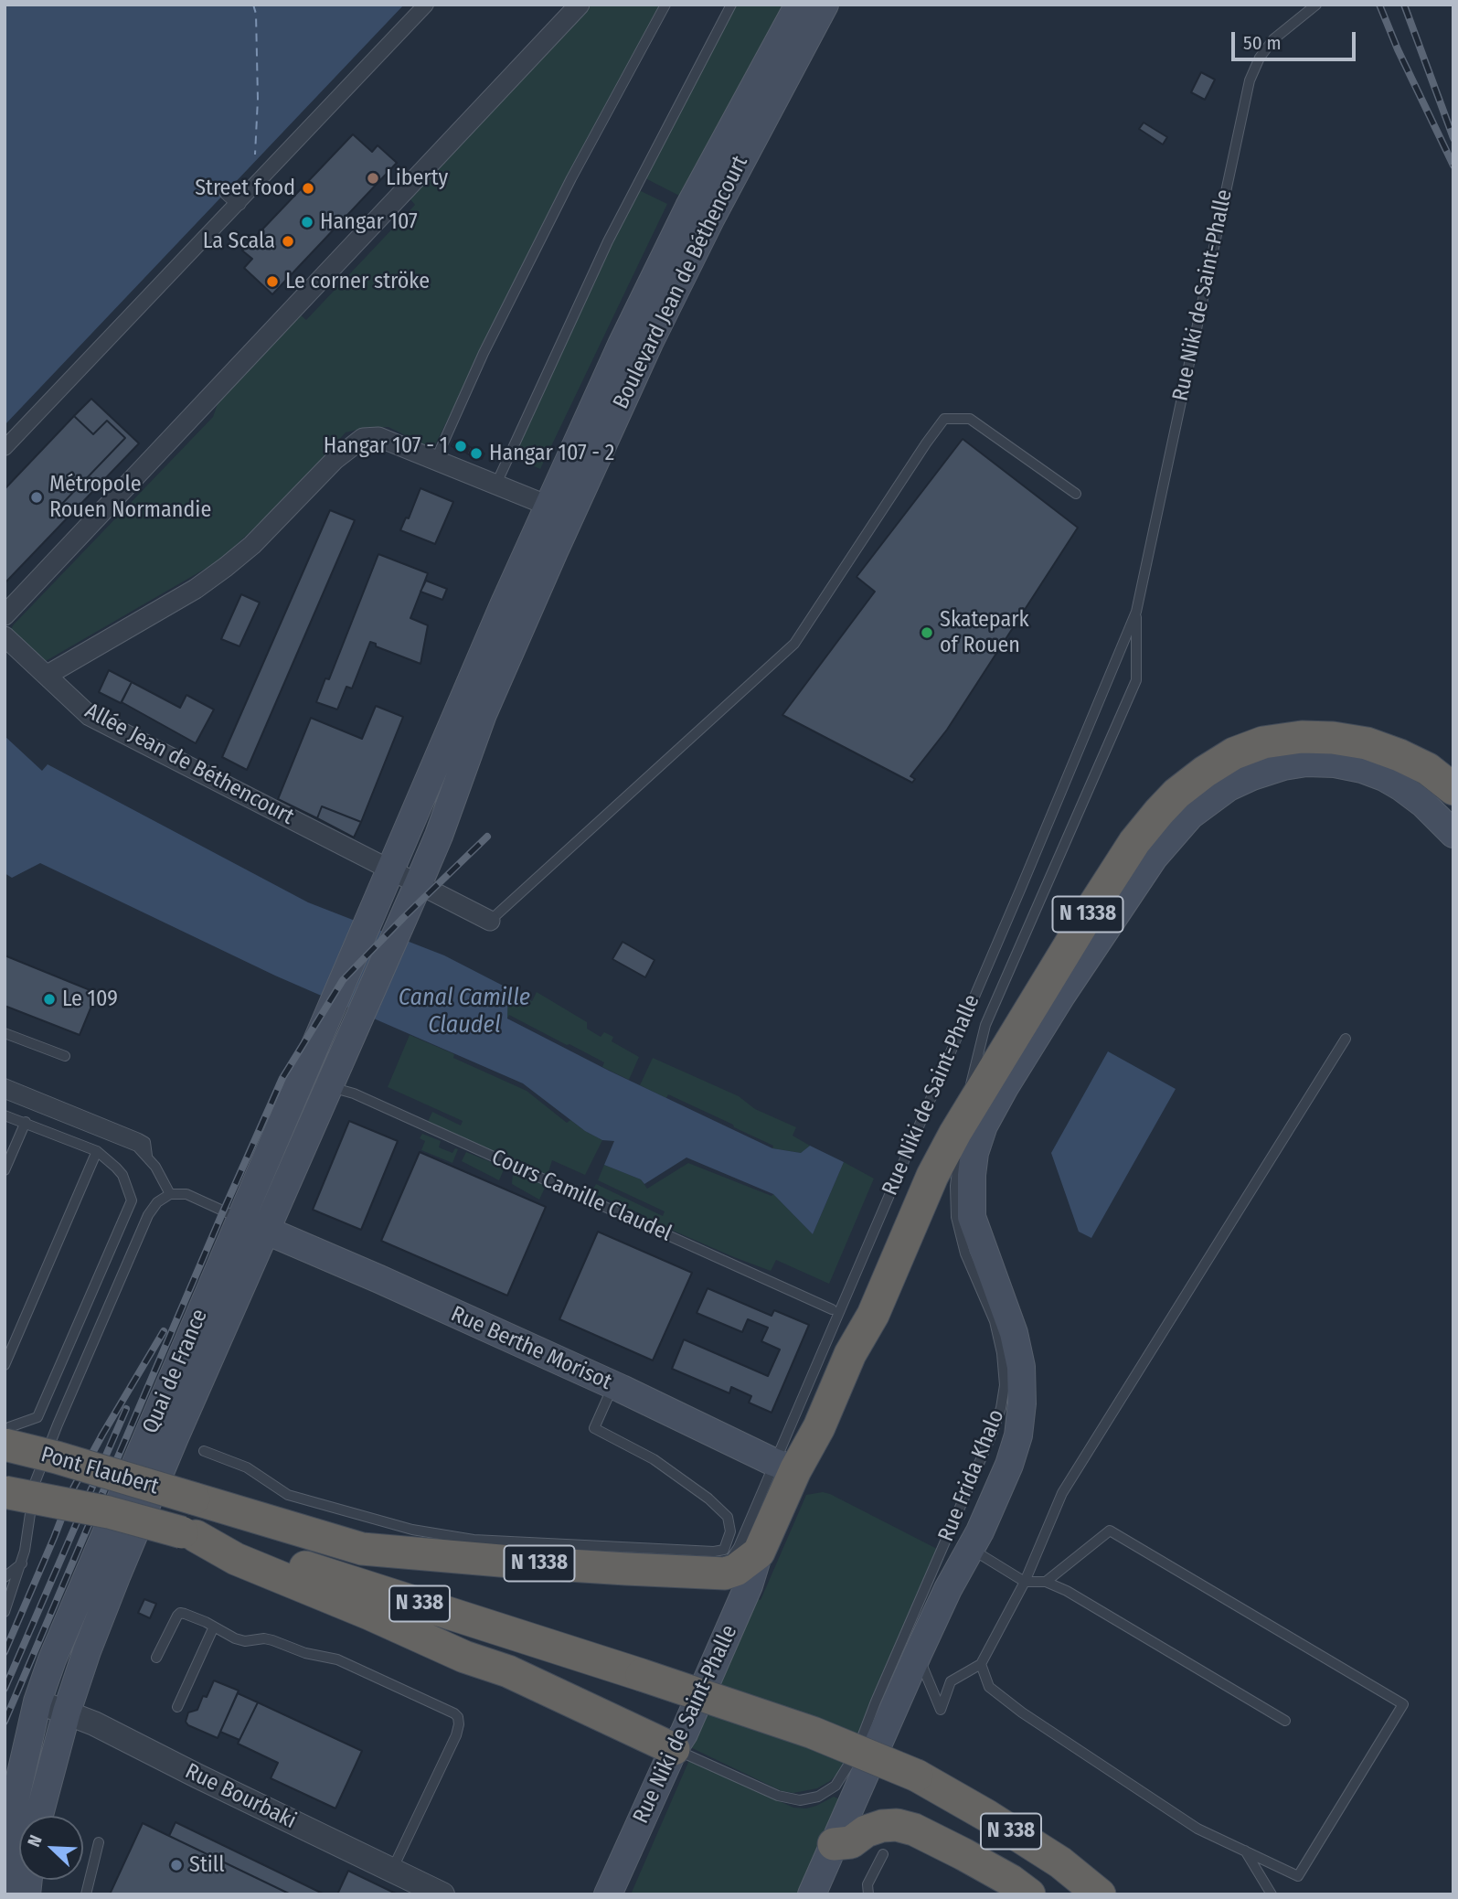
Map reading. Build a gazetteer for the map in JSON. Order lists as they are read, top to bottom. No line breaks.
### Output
{"streets":{"highway":["N 1338","Pont Flaubert","N 338"],"main road":["Boulevard Jean de Béthencourt","Rue Niki de Saint-Phalle","Rue Berthe Morisot","Quai de France","Rue Frida Khalo"],"street":["Allée Jean de Béthencourt","Rue Bourbaki"],"lane":["Cours Camille Claudel"]},"crossings":[["Boulevard Jean de Béthencourt","Allée Jean de Béthencourt"],["Boulevard Jean de Béthencourt","Quai de France"],["Rue Niki de Saint-Phalle","N 1338"],["Rue Niki de Saint-Phalle","Rue Berthe Morisot"],["Rue Niki de Saint-Phalle","Pont Flaubert"],["Rue Niki de Saint-Phalle","Rue Frida Khalo"],["Allée Jean de Béthencourt","Quai de France"],["N 1338","Rue Berthe Morisot"],["N 1338","Pont Flaubert"],["N 1338","Rue Frida Khalo"],["Cours Camille Claudel","Quai de France"],["Rue Berthe Morisot","Quai de France"],["Quai de France","Rue Bourbaki"],["Pont Flaubert","N 338"]],"water":["Canal Camille Claudel"],"places":["Liberty","Street food","Hangar 107","La Scala","Le corner ströke","Hangar 107 - 1","Hangar 107 - 2","Métropole Rouen Normandie","Skatepark of Rouen","Le 109","Still"],"scale_bar":"50 m","north":"top left"}
